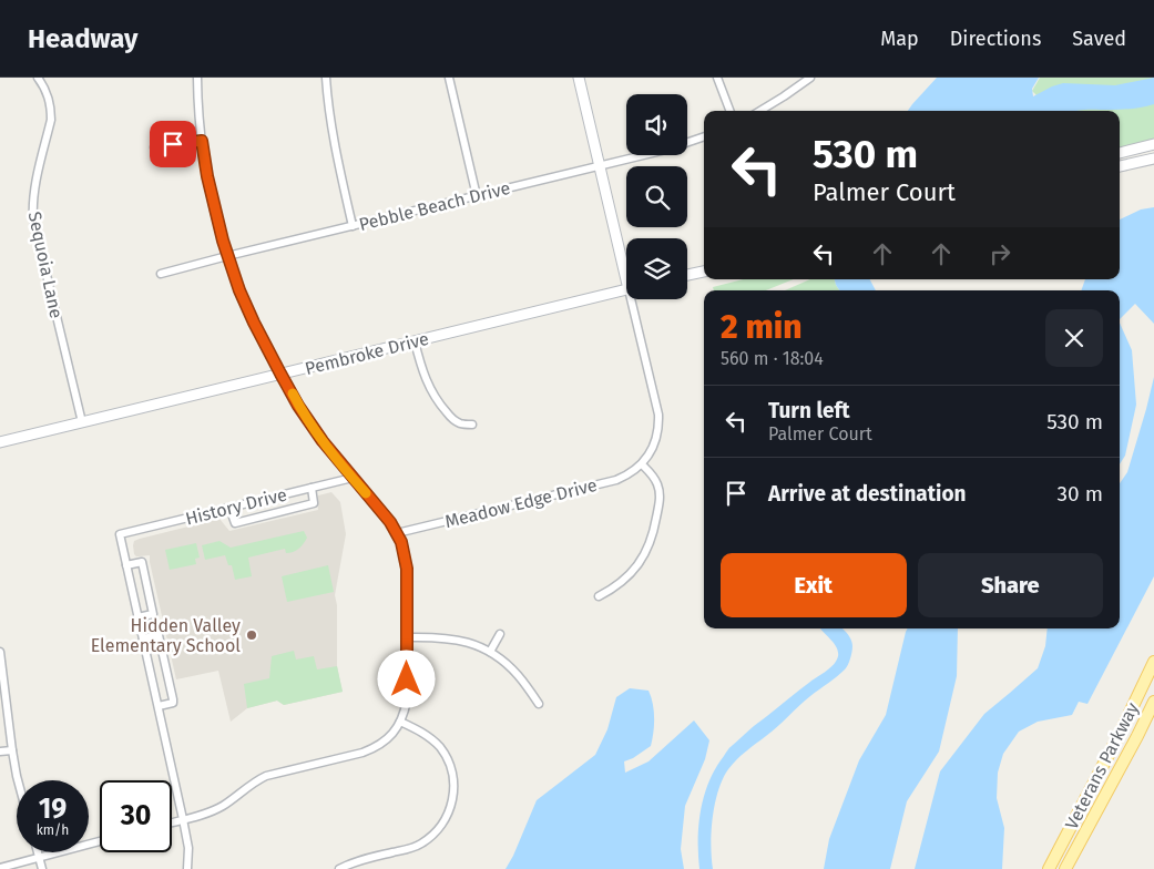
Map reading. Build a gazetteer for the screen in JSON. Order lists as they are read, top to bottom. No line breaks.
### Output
{"streets":{"main road":["Veterans Parkway"],"street":["Pebble Beach Drive","Sequoia Lane","Pembroke Drive","Meadow Edge Drive","History Drive"]},"crossings":[["Sequoia Lane","Pembroke Drive"]],"places":["Hidden Valley Elementary School"],"page":{"header":"Headway","nav":["Map","Directions","Saved"],"turn":["530 m","Palmer Court"],"heading":["2 min","560 m · 18:04"],"list":[{"name":"Turn left","note":"Palmer Court","value":"530 m"},{"name":"Arrive at destination","value":"30 m"}],"buttons":["Exit","Share"],"speed":"19 km/h","limit":"30"}}
